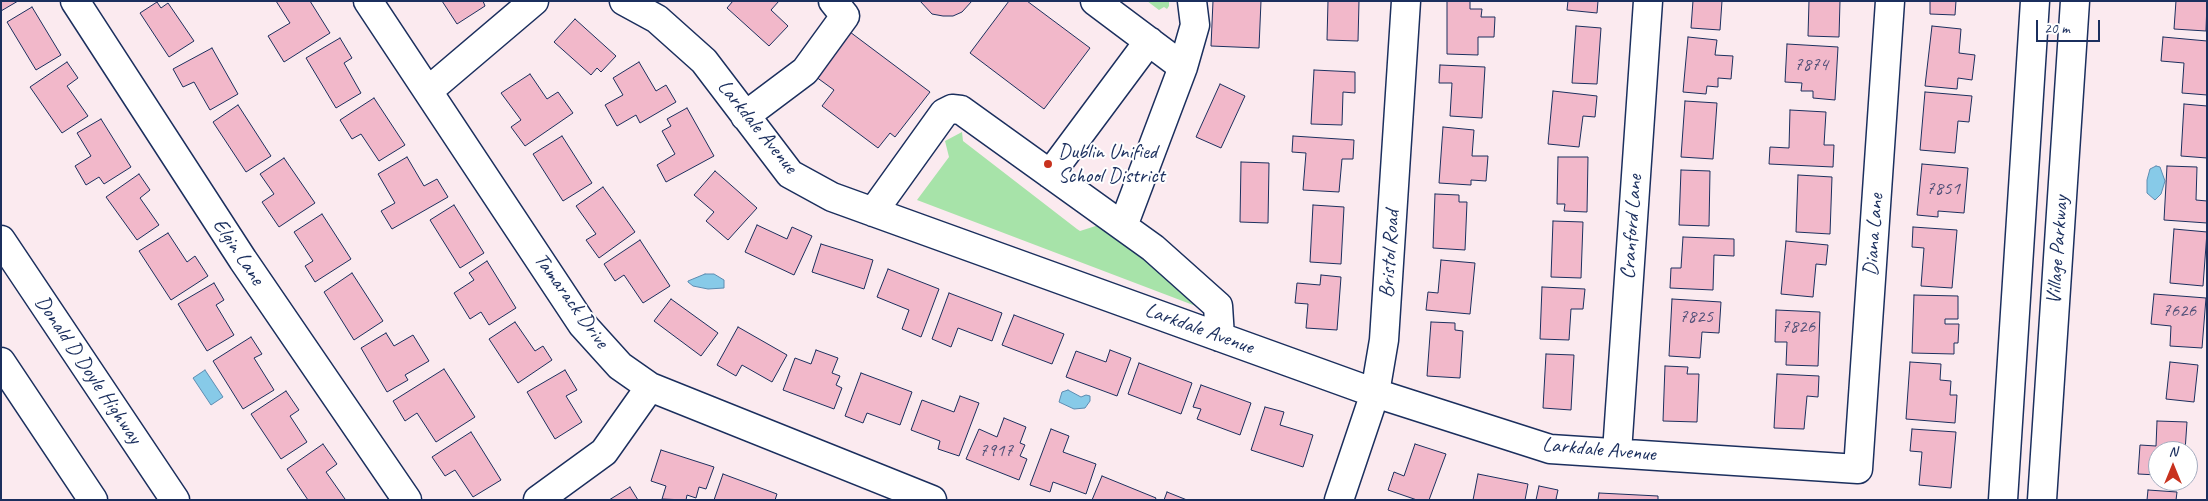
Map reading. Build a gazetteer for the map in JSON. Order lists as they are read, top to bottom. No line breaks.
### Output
{"streets":{"main road":["Larkdale Avenue","Cranford Lane","Diana Lane","Village Parkway","Elgin Lane","Bristol Road","Tamarack Drive","Donald D Doyle Highway"]},"crossings":[["Larkdale Avenue","Cranford Lane"],["Larkdale Avenue","Diana Lane"],["Larkdale Avenue","Bristol Road"]],"places":["Dublin Unified School District"],"house_numbers":["7874","7851","7626","7825","7826","7917"],"scale_bar":"20 m","north":"top"}
